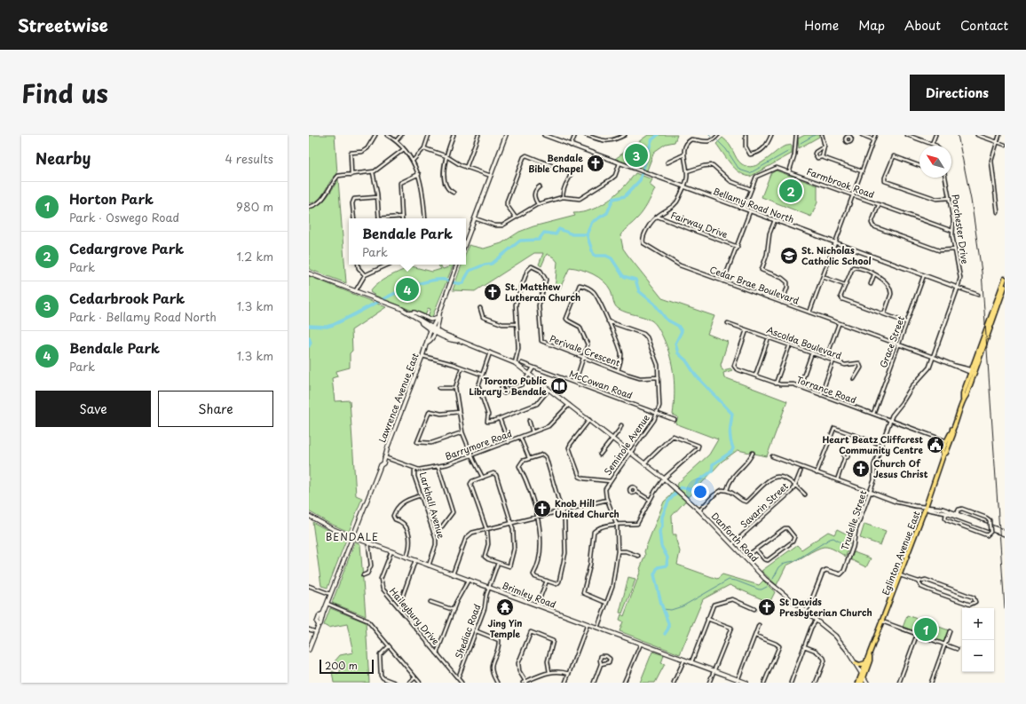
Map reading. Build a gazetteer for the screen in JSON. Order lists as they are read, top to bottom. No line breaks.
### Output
{"streets":{"main road":["Lawrence Avenue East","Danforth Road","Eglinton Avenue East","Brimley Road"],"street":["Farmbrook Road","Bellamy Road North","Fairway Drive","Porchester Drive","Cedar Brae Boulevard","Grace Street","Ascolda Boulevard","Perivale Crescent","McCowan Road","Torrance Road","Barrymore Road","Seminole Avenue","Larkhall Avenue","Savarin Street","Trudelle Street","Haileybury Drive","Shediac Road"]},"crossings":[["Farmbrook Road","Bellamy Road North"],["Farmbrook Road","Porchester Drive"],["Bellamy Road North","Porchester Drive"],["Bellamy Road North","Cedar Brae Boulevard"],["Bellamy Road North","Grace Street"],["Fairway Drive","Cedar Brae Boulevard"],["Cedar Brae Boulevard","Grace Street"],["Cedar Brae Boulevard","Trudelle Street"],["Grace Street","Torrance Road"],["Ascolda Boulevard","Torrance Road"],["Perivale Crescent","Seminole Avenue"],["Perivale Crescent","Danforth Road"],["McCowan Road","Seminole Avenue"],["Torrance Road","Trudelle Street"],["Torrance Road","Eglinton Avenue East"],["Lawrence Avenue East","Barrymore Road"],["Lawrence Avenue East","Brimley Road"],["Barrymore Road","Larkhall Avenue"],["Barrymore Road","Danforth Road"],["Seminole Avenue","Danforth Road"],["Larkhall Avenue","Brimley Road"],["Savarin Street","Danforth Road"],["Trudelle Street","Danforth Road"],["Danforth Road","Eglinton Avenue East"],["Brimley Road","Haileybury Drive"],["Brimley Road","Shediac Road"],["Haileybury Drive","Shediac Road"]],"districts":["BENDALE"],"places":{"church":["Bendale Bible Chapel","St. Matthew Lutheran Church","Church Of Jesus Christ","Knob Hill United Church","St Davids Presbyterian Church"],"school or university":["St. Nicholas Catholic School"],"library":["Toronto Public Library - Bendale"],"public building":["Heart Beatz Cliffcrest Community Centre"],"temple":["Jing Yin Temple"]},"scale_bar":"200 m","north":"top left","page":{"header":"Streetwise","nav":["Home","Map","About","Contact"],"title":"Find us","buttons":["Directions",["Save","Share"]],"heading":["Nearby","4 results"],"pins":["3","2","4","1"],"list":[{"mark":"1","name":"Horton Park","note":"Park · Oswego Road","value":"980 m"},{"mark":"2","name":"Cedargrove Park","note":"Park","value":"1.2 km"},{"mark":"3","name":"Cedarbrook Park","note":"Park · Bellamy Road North","value":"1.3 km"},{"mark":"4","name":"Bendale Park","note":"Park","value":"1.3 km"}],"popup":["Bendale Park","Park"],"map_buttons":["+","−"],"scale":"200 m"}}
